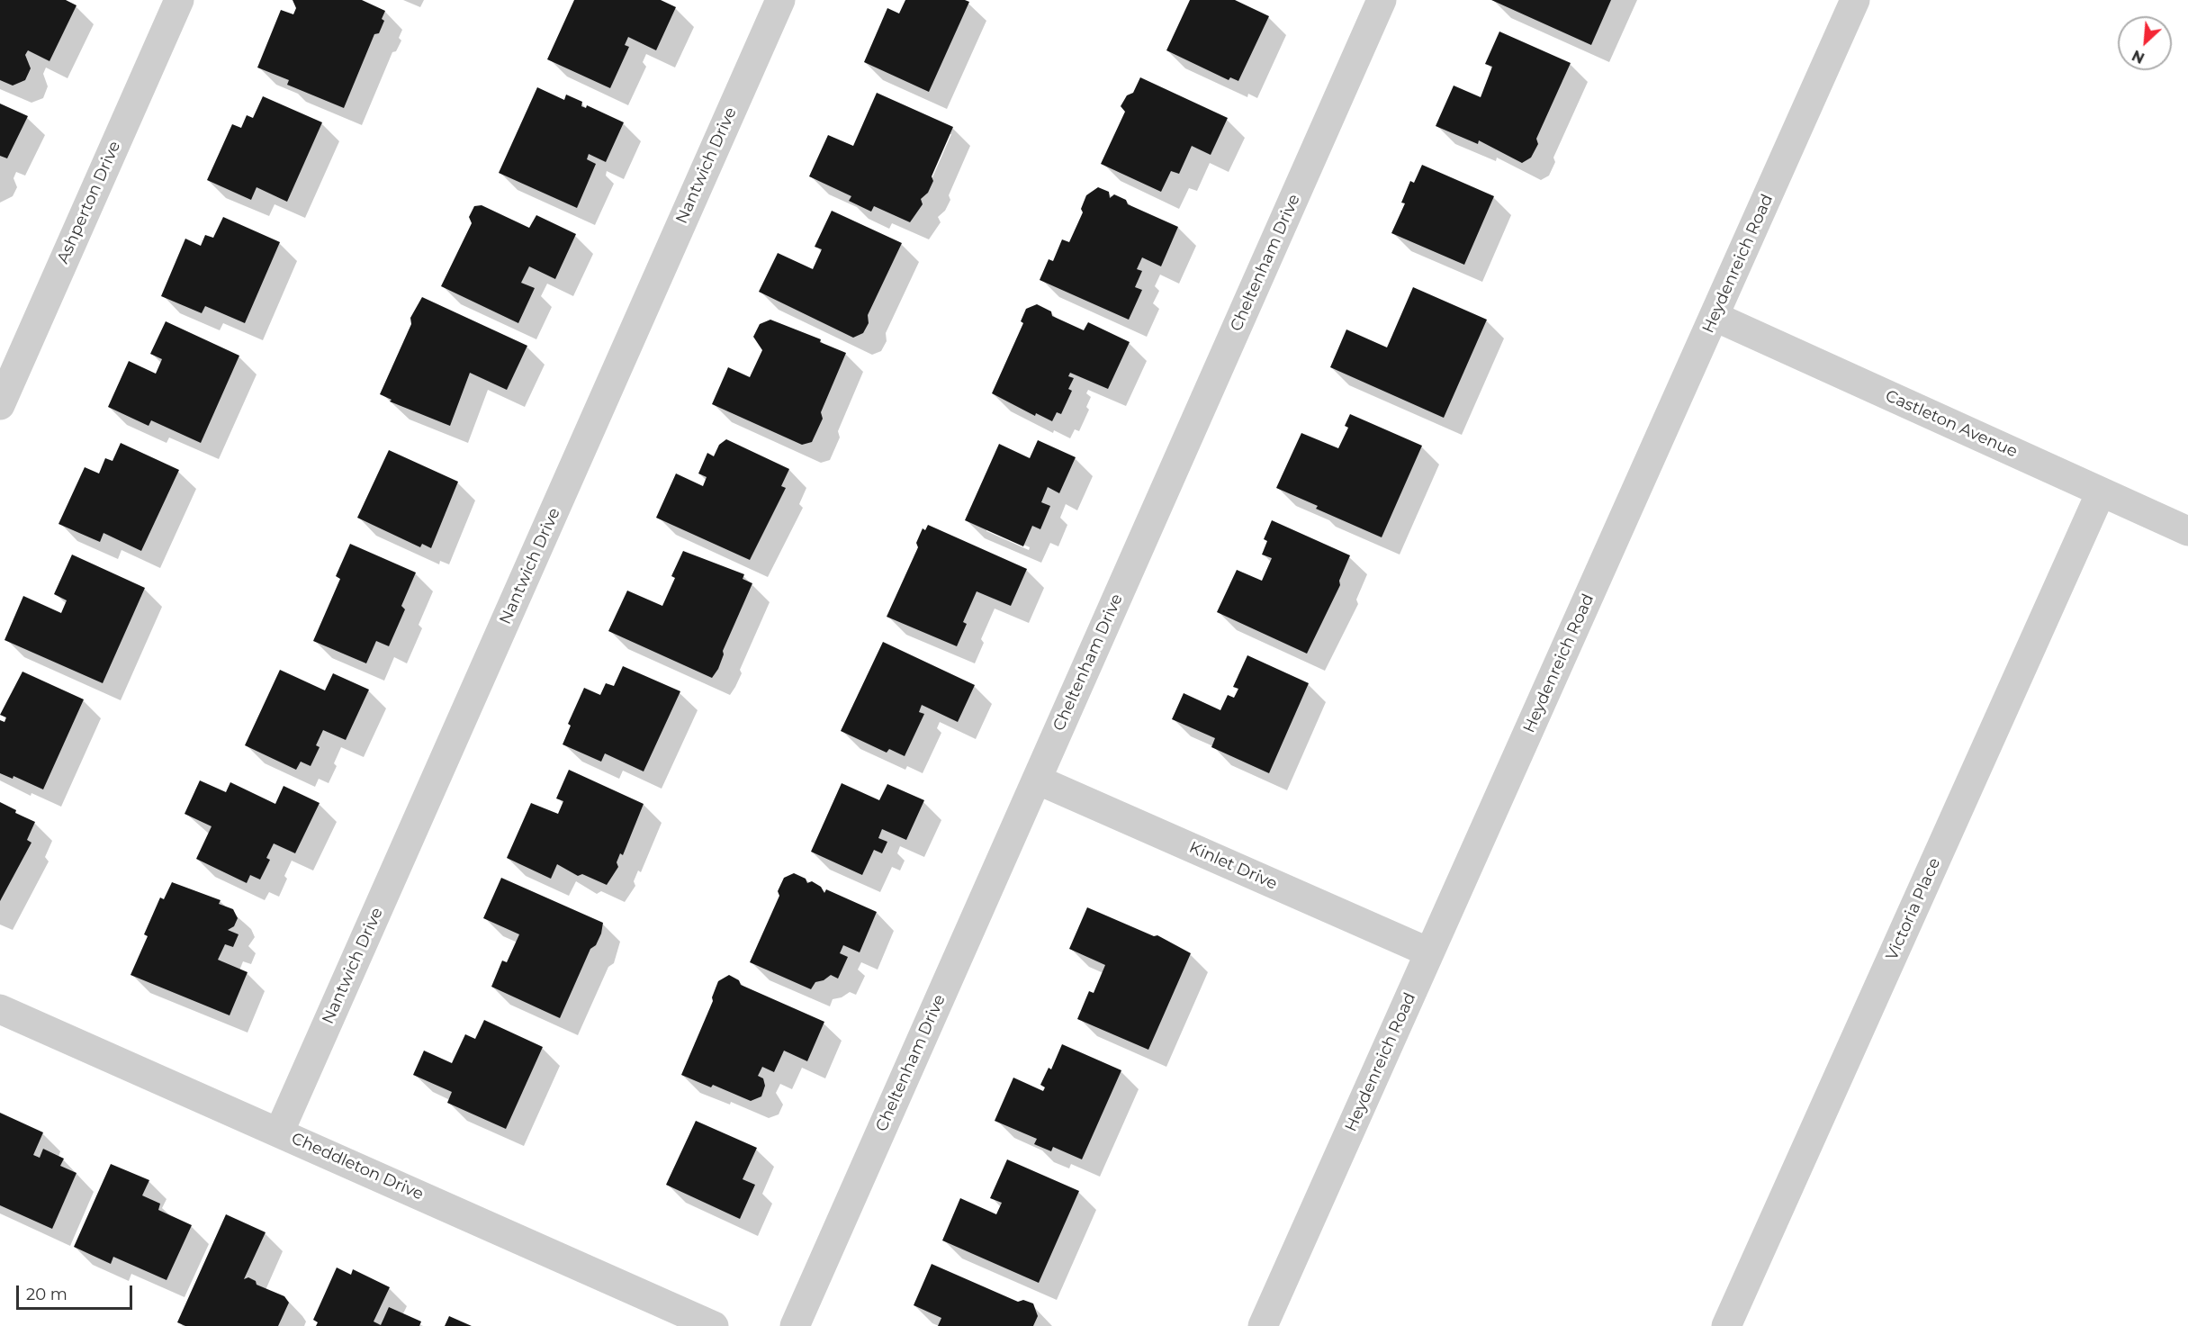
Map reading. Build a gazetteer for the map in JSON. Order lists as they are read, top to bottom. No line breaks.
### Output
{"streets":{"street":["Nantwich Drive","Ashperton Drive","Cheltenham Drive","Heydenreich Road","Castleton Avenue","Kinlet Drive","Victoria Place","Cheddleton Drive"]},"crossings":[["Nantwich Drive","Cheddleton Drive"],["Cheltenham Drive","Kinlet Drive"],["Heydenreich Road","Castleton Avenue"],["Heydenreich Road","Kinlet Drive"],["Castleton Avenue","Victoria Place"]],"scale_bar":"20 m","north":"bottom left"}
